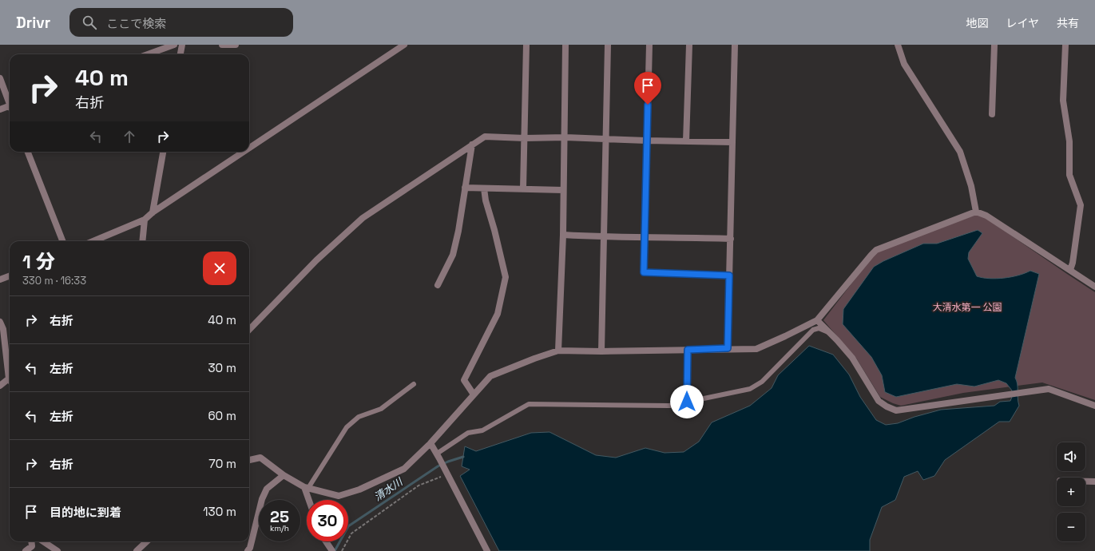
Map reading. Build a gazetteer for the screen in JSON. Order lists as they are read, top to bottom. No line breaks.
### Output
{"water":["清水川"],"parks":["大清水第一 公園"],"page":{"header":"Drivr","search":"ここで検索","nav":["地図","レイヤ","共有"],"turn":["40 m","右折"],"heading":["1 分","330 m · 16:33"],"list":[{"name":"右折","value":"40 m"},{"name":"左折","value":"30 m"},{"name":"左折","value":"60 m"},{"name":"右折","value":"70 m"},{"name":"目的地に到着","value":"130 m"}],"map_buttons":["+","−"],"speed":"25 km/h","limit":"30"}}
